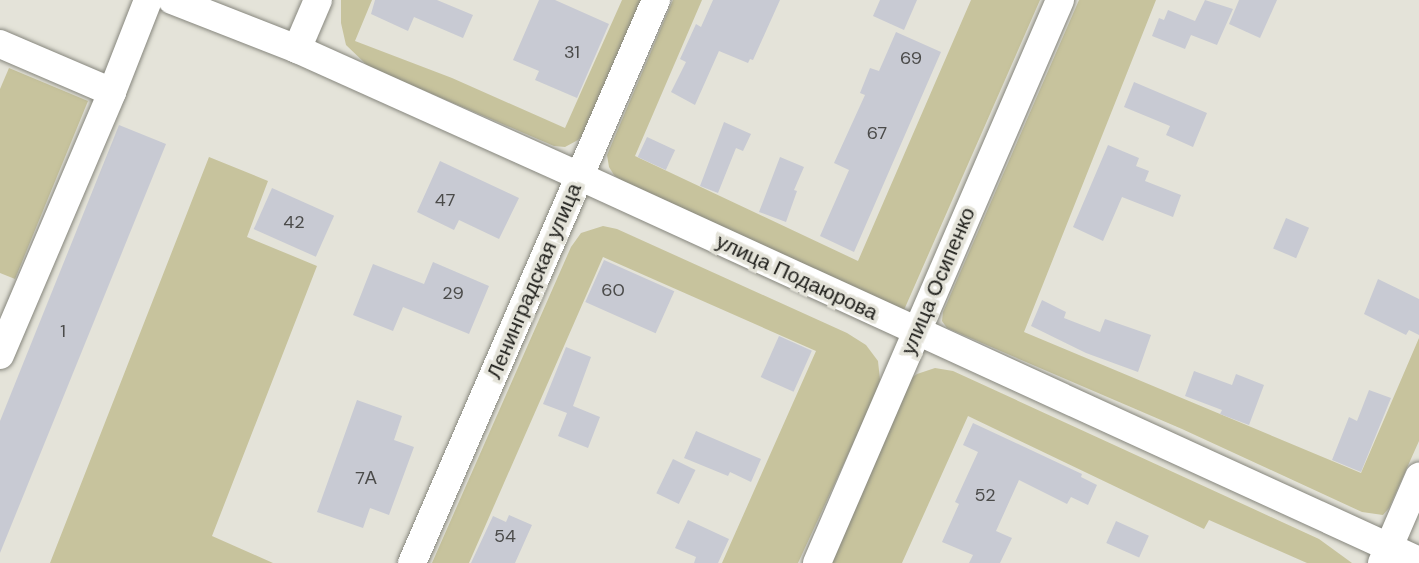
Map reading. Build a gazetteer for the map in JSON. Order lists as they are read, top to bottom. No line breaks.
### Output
{"streets":{"street":["улица Подаюрова","Ленинградская улица","улица Осипенко"]},"crossings":[["улица Подаюрова","Ленинградская улица"],["улица Подаюрова","улица Осипенко"]],"house_numbers":["31","69","67","47","42","60","29","1","7А","52","54"]}
